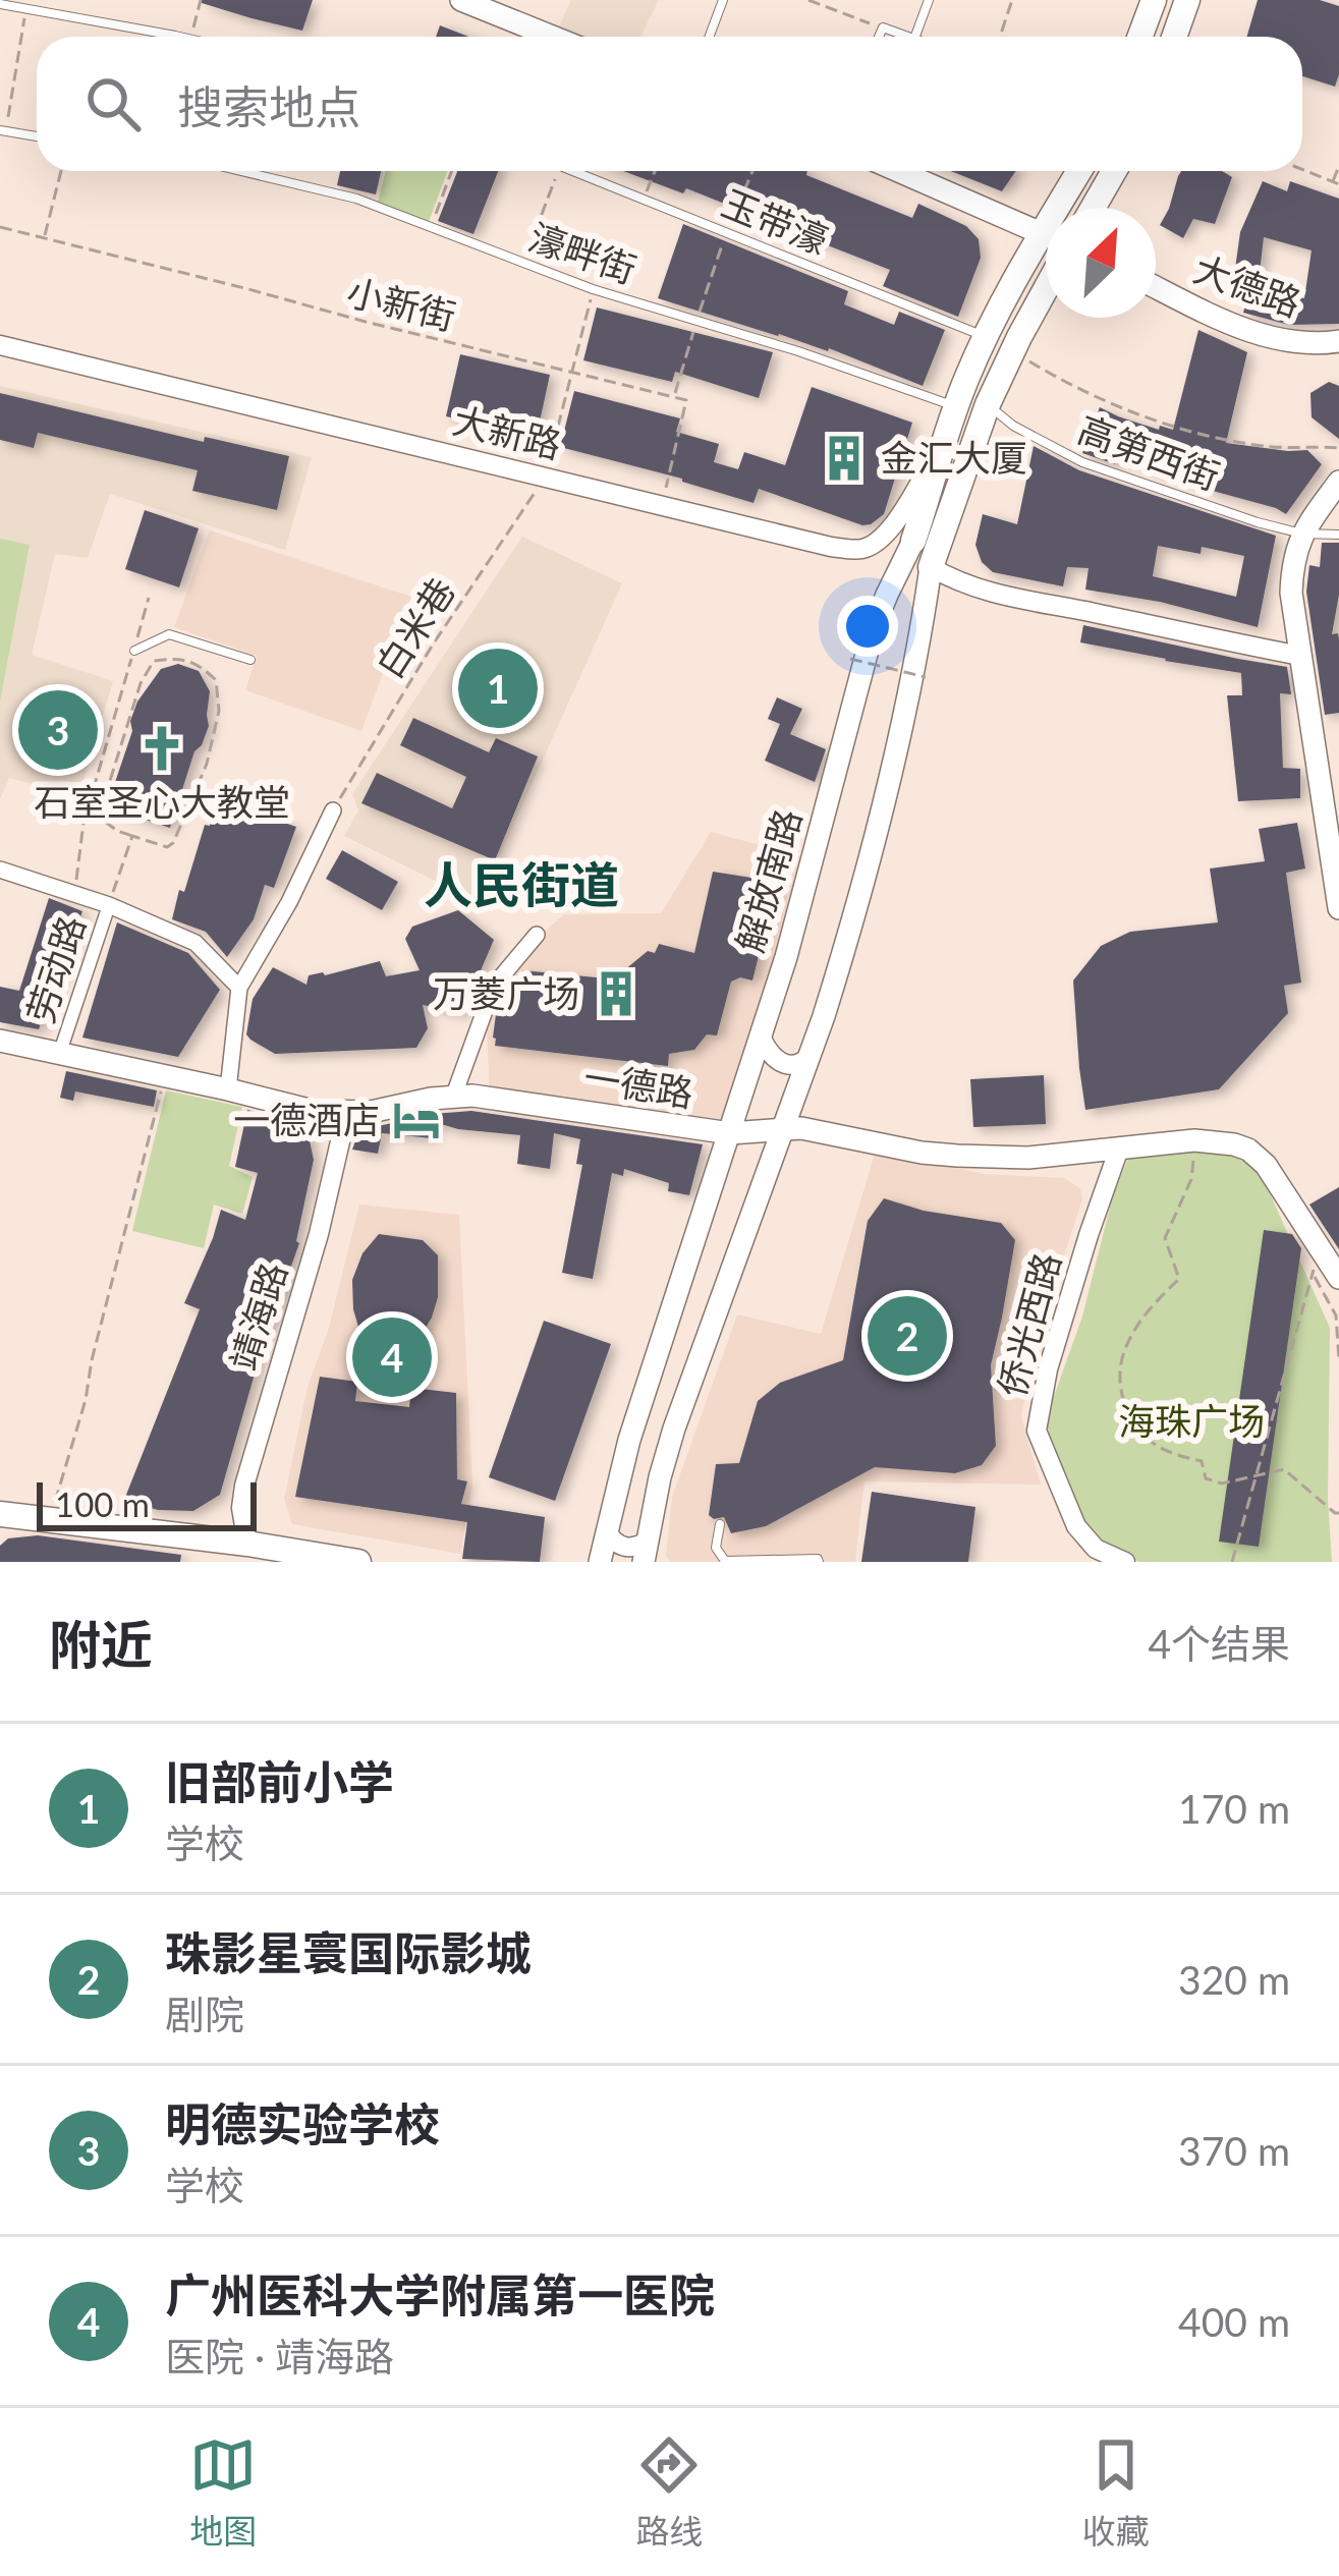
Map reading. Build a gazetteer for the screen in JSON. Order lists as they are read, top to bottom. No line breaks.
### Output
{"streets":{"main road":["大德路","解放南路","一德路"],"street":["大新路","劳动路","靖海路","侨光西路"],"lane":["玉带濠","濠畔街","高第西街"],"path":["小新街","白米巷"]},"crossings":[["玉带濠","解放南路"],["濠畔街","解放南路"],["大新路","白米巷"],["大新路","解放南路"],["解放南路","一德路"],["劳动路","一德路"],["一德路","靖海路"],["一德路","侨光西路"]],"districts":["人民街道"],"parks":["海珠广场"],"places":{"building":["金汇大厦","万菱广场"],"church":["石室圣心大教堂"],"hotel":["一德酒店"]},"scale_bar":"100 m","north":"top right","page":{"search":"搜索地点","pins":["1","3","2","4"],"scale":"100 m","heading":["附近","4个结果"],"list":[{"mark":"1","name":"旧部前小学","note":"学校","value":"170 m"},{"mark":"2","name":"珠影星寰国际影城","note":"剧院","value":"320 m"},{"mark":"3","name":"明德实验学校","note":"学校","value":"370 m"},{"mark":"4","name":"广州医科大学附属第一医院","note":"医院 · 靖海路","value":"400 m"}],"nav":["地图","路线","收藏"]}}
